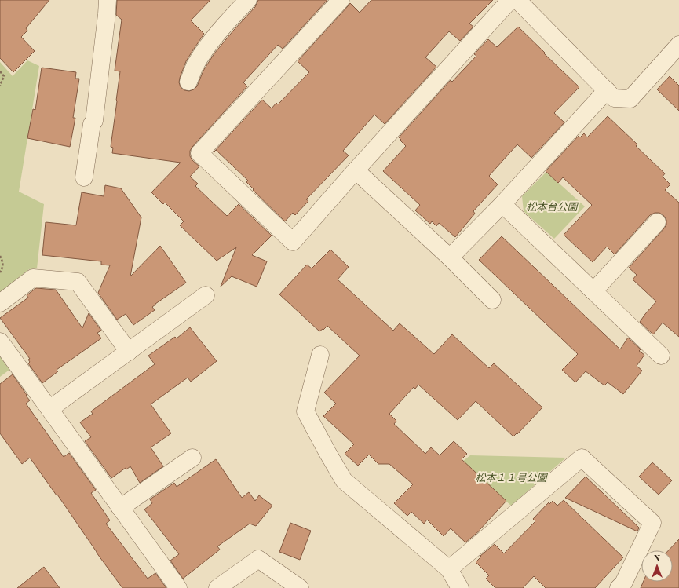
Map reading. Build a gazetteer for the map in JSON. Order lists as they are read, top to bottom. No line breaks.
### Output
{"parks":["松本台公園","松本１１号公園"],"north":"top"}
